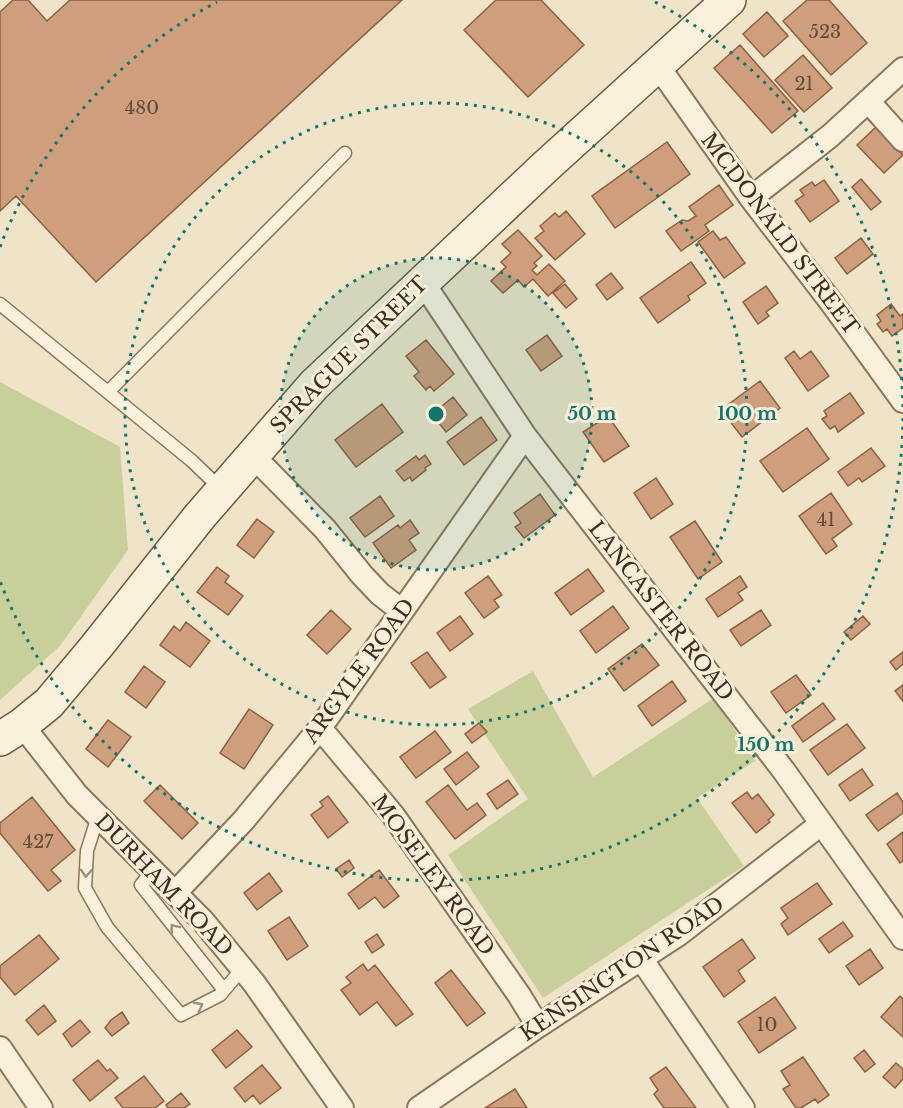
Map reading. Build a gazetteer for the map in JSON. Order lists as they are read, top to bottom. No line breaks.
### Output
{"streets":{"main road":["SPRAGUE STREET"],"street":["MCDONALD STREET","LANCASTER ROAD","ARGYLE ROAD","MOSELEY ROAD","DURHAM ROAD","KENSINGTON ROAD"]},"crossings":[["MCDONALD STREET","SPRAGUE STREET"],["SPRAGUE STREET","LANCASTER ROAD"],["SPRAGUE STREET","DURHAM ROAD"],["LANCASTER ROAD","ARGYLE ROAD"],["LANCASTER ROAD","KENSINGTON ROAD"],["ARGYLE ROAD","MOSELEY ROAD"],["ARGYLE ROAD","DURHAM ROAD"],["MOSELEY ROAD","KENSINGTON ROAD"]],"house_numbers":["523","21","480","41","427","10"],"rings":["50 m","100 m","150 m"]}
